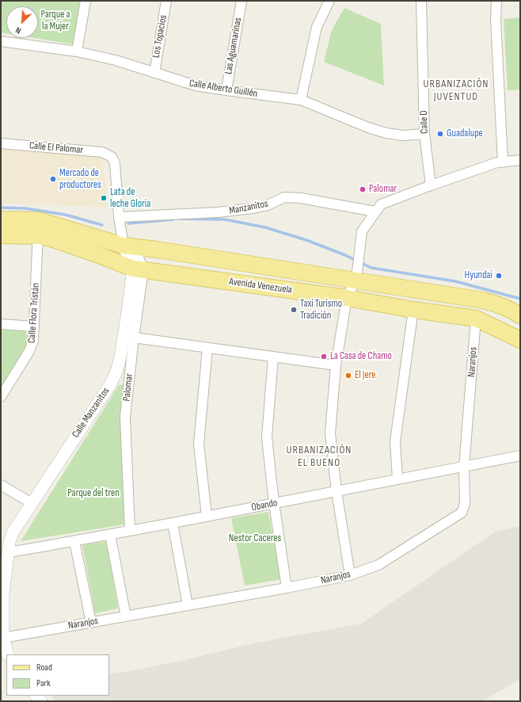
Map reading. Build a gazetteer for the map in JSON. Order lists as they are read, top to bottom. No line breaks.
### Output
{"streets":{"main road":["Avenida Venezuela"],"street":["Los Topacios","Las Aguamarinas","Calle Alberto Guillén","Calle D","Calle El Palomar","Manzanitos","Calle Flora Tristán","Naranjos","Palomar","Calle Manzanitos","Obando"]},"crossings":[["Los Topacios","Calle Alberto Guillén"],["Las Aguamarinas","Calle Alberto Guillén"],["Calle Alberto Guillén","Calle D"],["Calle El Palomar","Calle Manzanitos"],["Manzanitos","Calle Manzanitos"],["Avenida Venezuela","Calle Flora Tristán"],["Avenida Venezuela","Naranjos"],["Avenida Venezuela","Palomar"],["Avenida Venezuela","Calle Manzanitos"],["Naranjos","Calle Manzanitos"],["Naranjos","Obando"],["Palomar","Calle Manzanitos"],["Palomar","Obando"],["Calle Manzanitos","Obando"]],"districts":["URBANIZACIÓN JUVENTUD","URBANIZACIÓN EL BUENO"],"parks":["Parque a la Mujer","Parque del tren","Nestor Caceres"],"places":["Guadalupe","Mercado de productores","Palomar","Lata de leche Gloria","Hyundai","Taxi Turismo Tradición","La Casa de Chamo","El Jere"],"legend":["Road","Park"],"north":"bottom left"}
